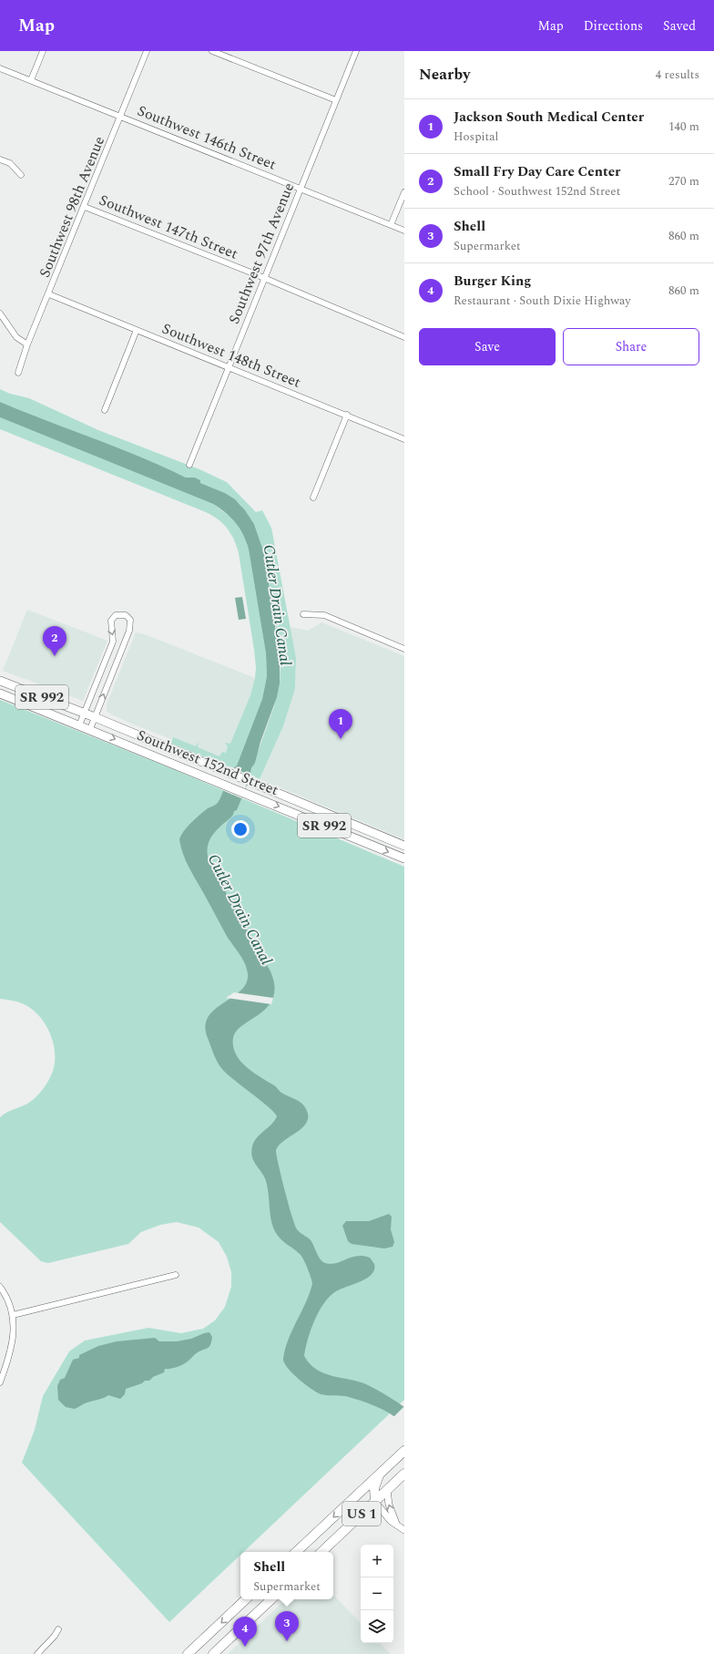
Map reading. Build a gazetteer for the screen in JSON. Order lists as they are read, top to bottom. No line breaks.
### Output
{"streets":{"highway":["US 1"],"main road":["SR 992","Southwest 152nd Street"],"street":["Southwest 146th Street","Southwest 98th Avenue","Southwest 147th Street","Southwest 97th Avenue","Southwest 148th Street"]},"crossings":[["Southwest 146th Street","Southwest 98th Avenue"],["Southwest 146th Street","Southwest 97th Avenue"],["Southwest 98th Avenue","Southwest 147th Street"],["Southwest 98th Avenue","Southwest 148th Street"],["Southwest 147th Street","Southwest 97th Avenue"],["Southwest 97th Avenue","Southwest 148th Street"]],"water":["Cutler Drain Canal"],"page":{"header":"Map","nav":["Map","Directions","Saved"],"heading":["Nearby","4 results"],"list":[{"mark":"1","name":"Jackson South Medical Center","note":"Hospital","value":"140 m"},{"mark":"2","name":"Small Fry Day Care Center","note":"School · Southwest 152nd Street","value":"270 m"},{"mark":"3","name":"Shell","note":"Supermarket","value":"860 m"},{"mark":"4","name":"Burger King","note":"Restaurant · South Dixie Highway","value":"860 m"}],"buttons":["Save","Share"],"pins":["2","1","3","4"],"map_buttons":["+","−"],"popup":["Shell","Supermarket"]}}
